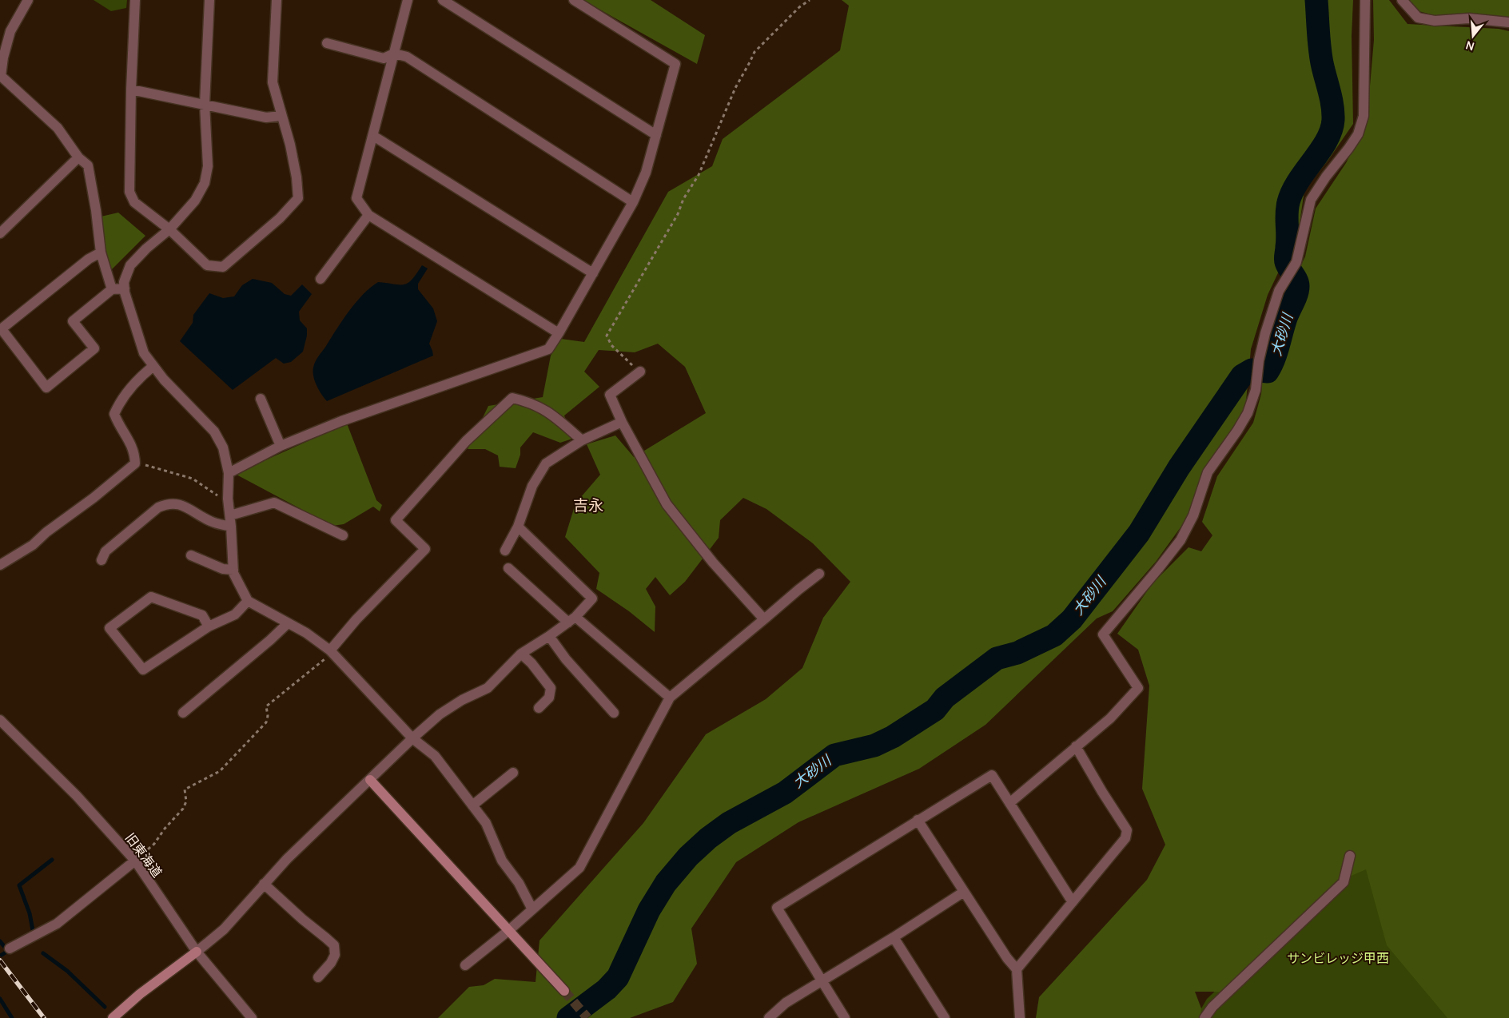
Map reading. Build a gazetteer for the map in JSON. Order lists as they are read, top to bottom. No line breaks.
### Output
{"streets":{"street":["旧東海道"]},"districts":["吉永"],"water":["大砂川"],"parks":["サンビレッジ甲西"],"north":"bottom"}
